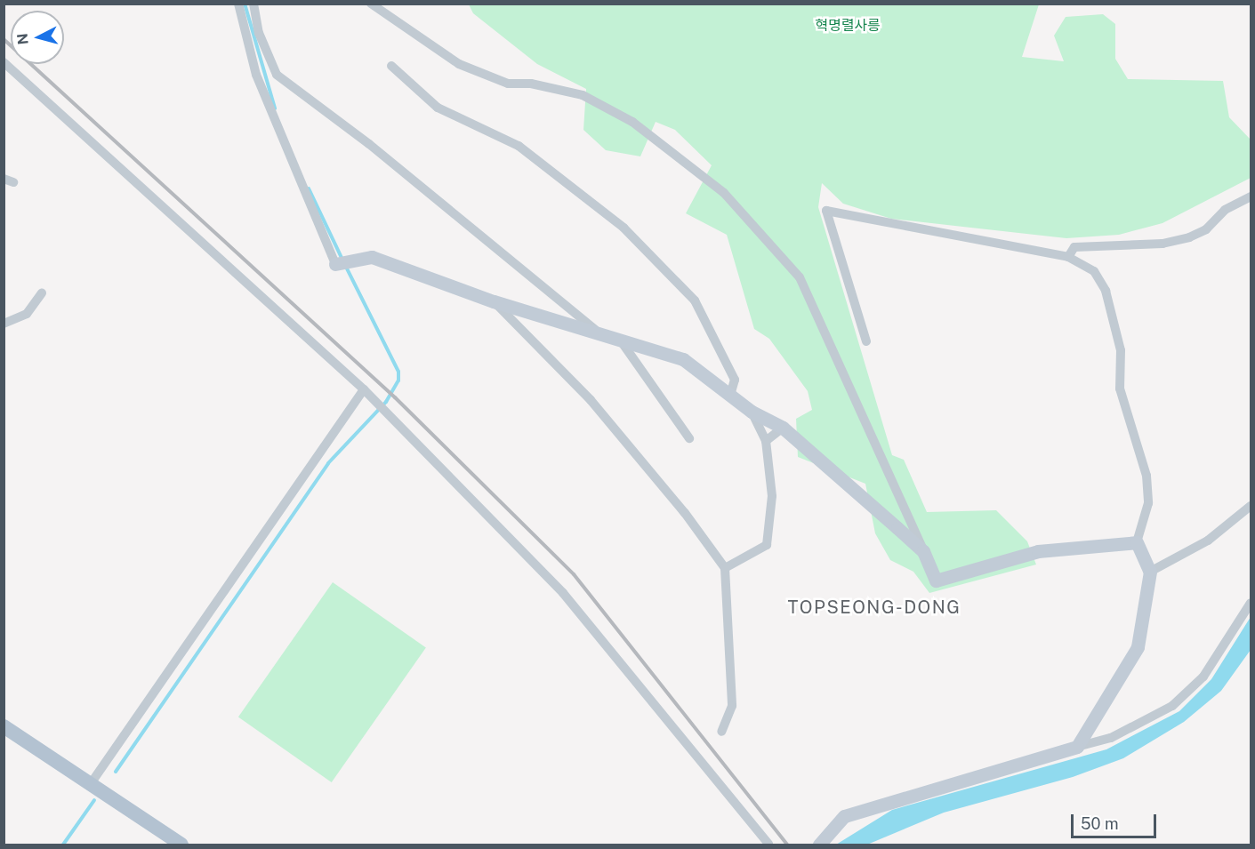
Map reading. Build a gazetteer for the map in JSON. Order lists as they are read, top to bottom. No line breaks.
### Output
{"districts":["TOPSEONG-DONG"],"parks":["혁명렬사릉"],"scale_bar":"50 m","north":"left"}
